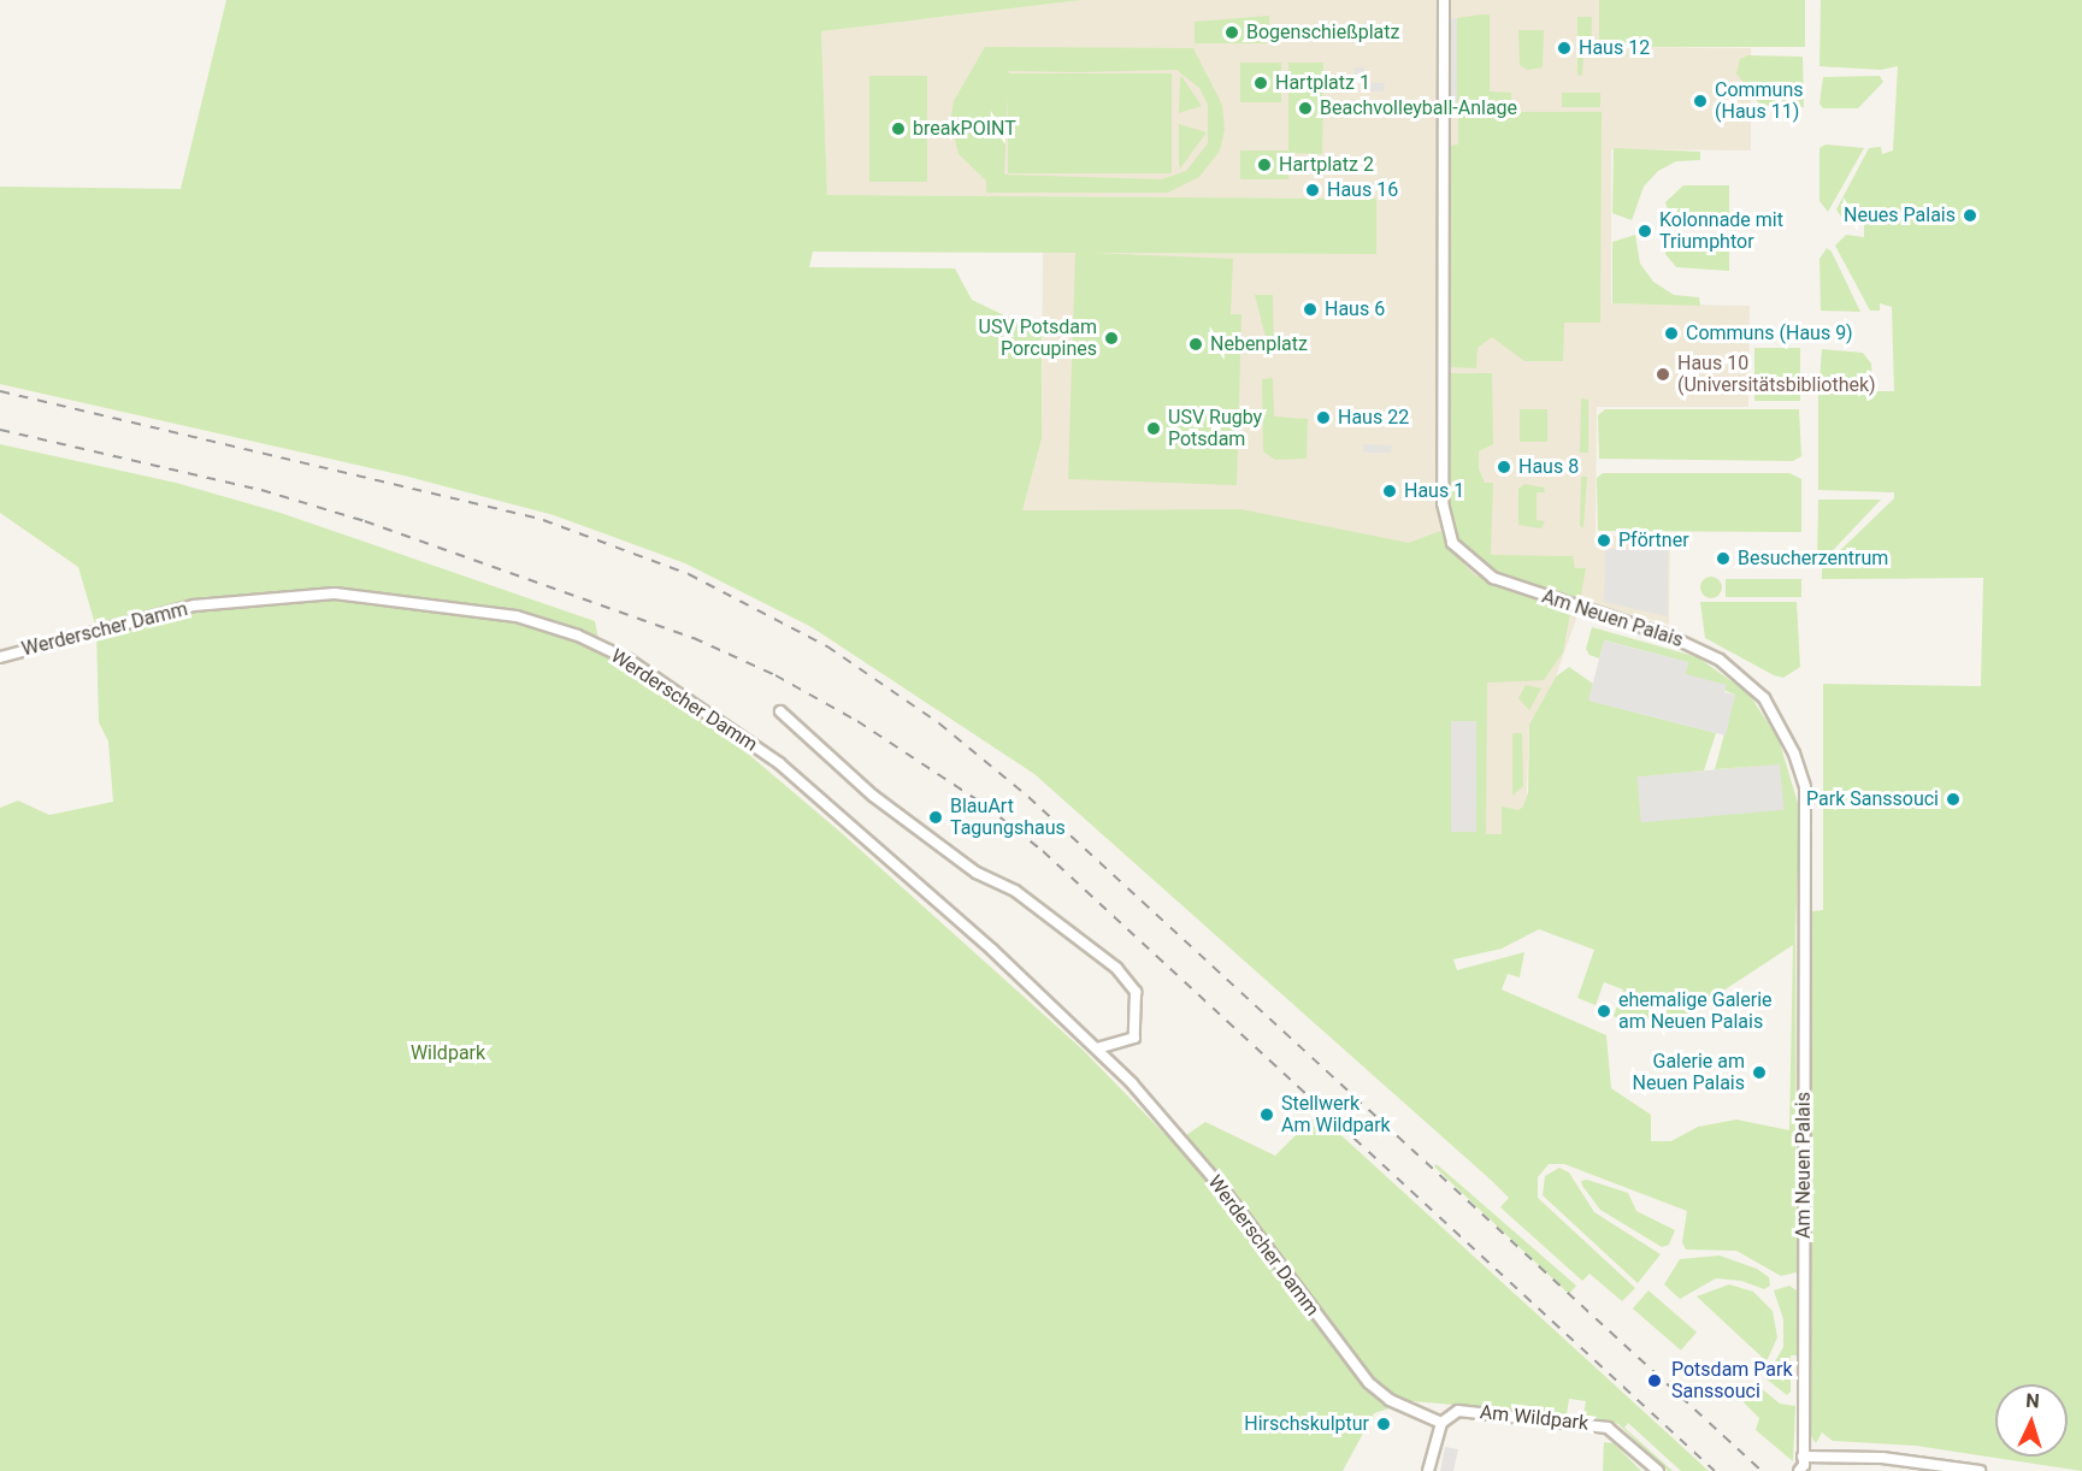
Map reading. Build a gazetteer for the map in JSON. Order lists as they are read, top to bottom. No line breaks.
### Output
{"streets":{"street":["Am Neuen Palais","Werderscher Damm","Am Wildpark"]},"crossings":[["Werderscher Damm","Am Wildpark"]],"parks":["Wildpark"],"places":["Bogenschießplatz","Haus 12","Hartplatz 1","Communs (Haus 11)","Beachvolleyball-Anlage","breakPOINT","Hartplatz 2","Haus 16","Neues Palais","Kolonnade mit Triumphtor","Haus 6","Communs (Haus 9)","USV Potsdam Porcupines","Nebenplatz","Haus 10 (Universitätsbibliothek)","Haus 22","USV Rugby Potsdam","Haus 8","Haus 1","Pförtner","Besucherzentrum","Park Sanssouci","BlauArt Tagungshaus","ehemalige Galerie am Neuen Palais","Galerie am Neuen Palais","Stellwerk Am Wildpark","Potsdam Park Sanssouci","Hirschskulptur"],"north":"top"}
